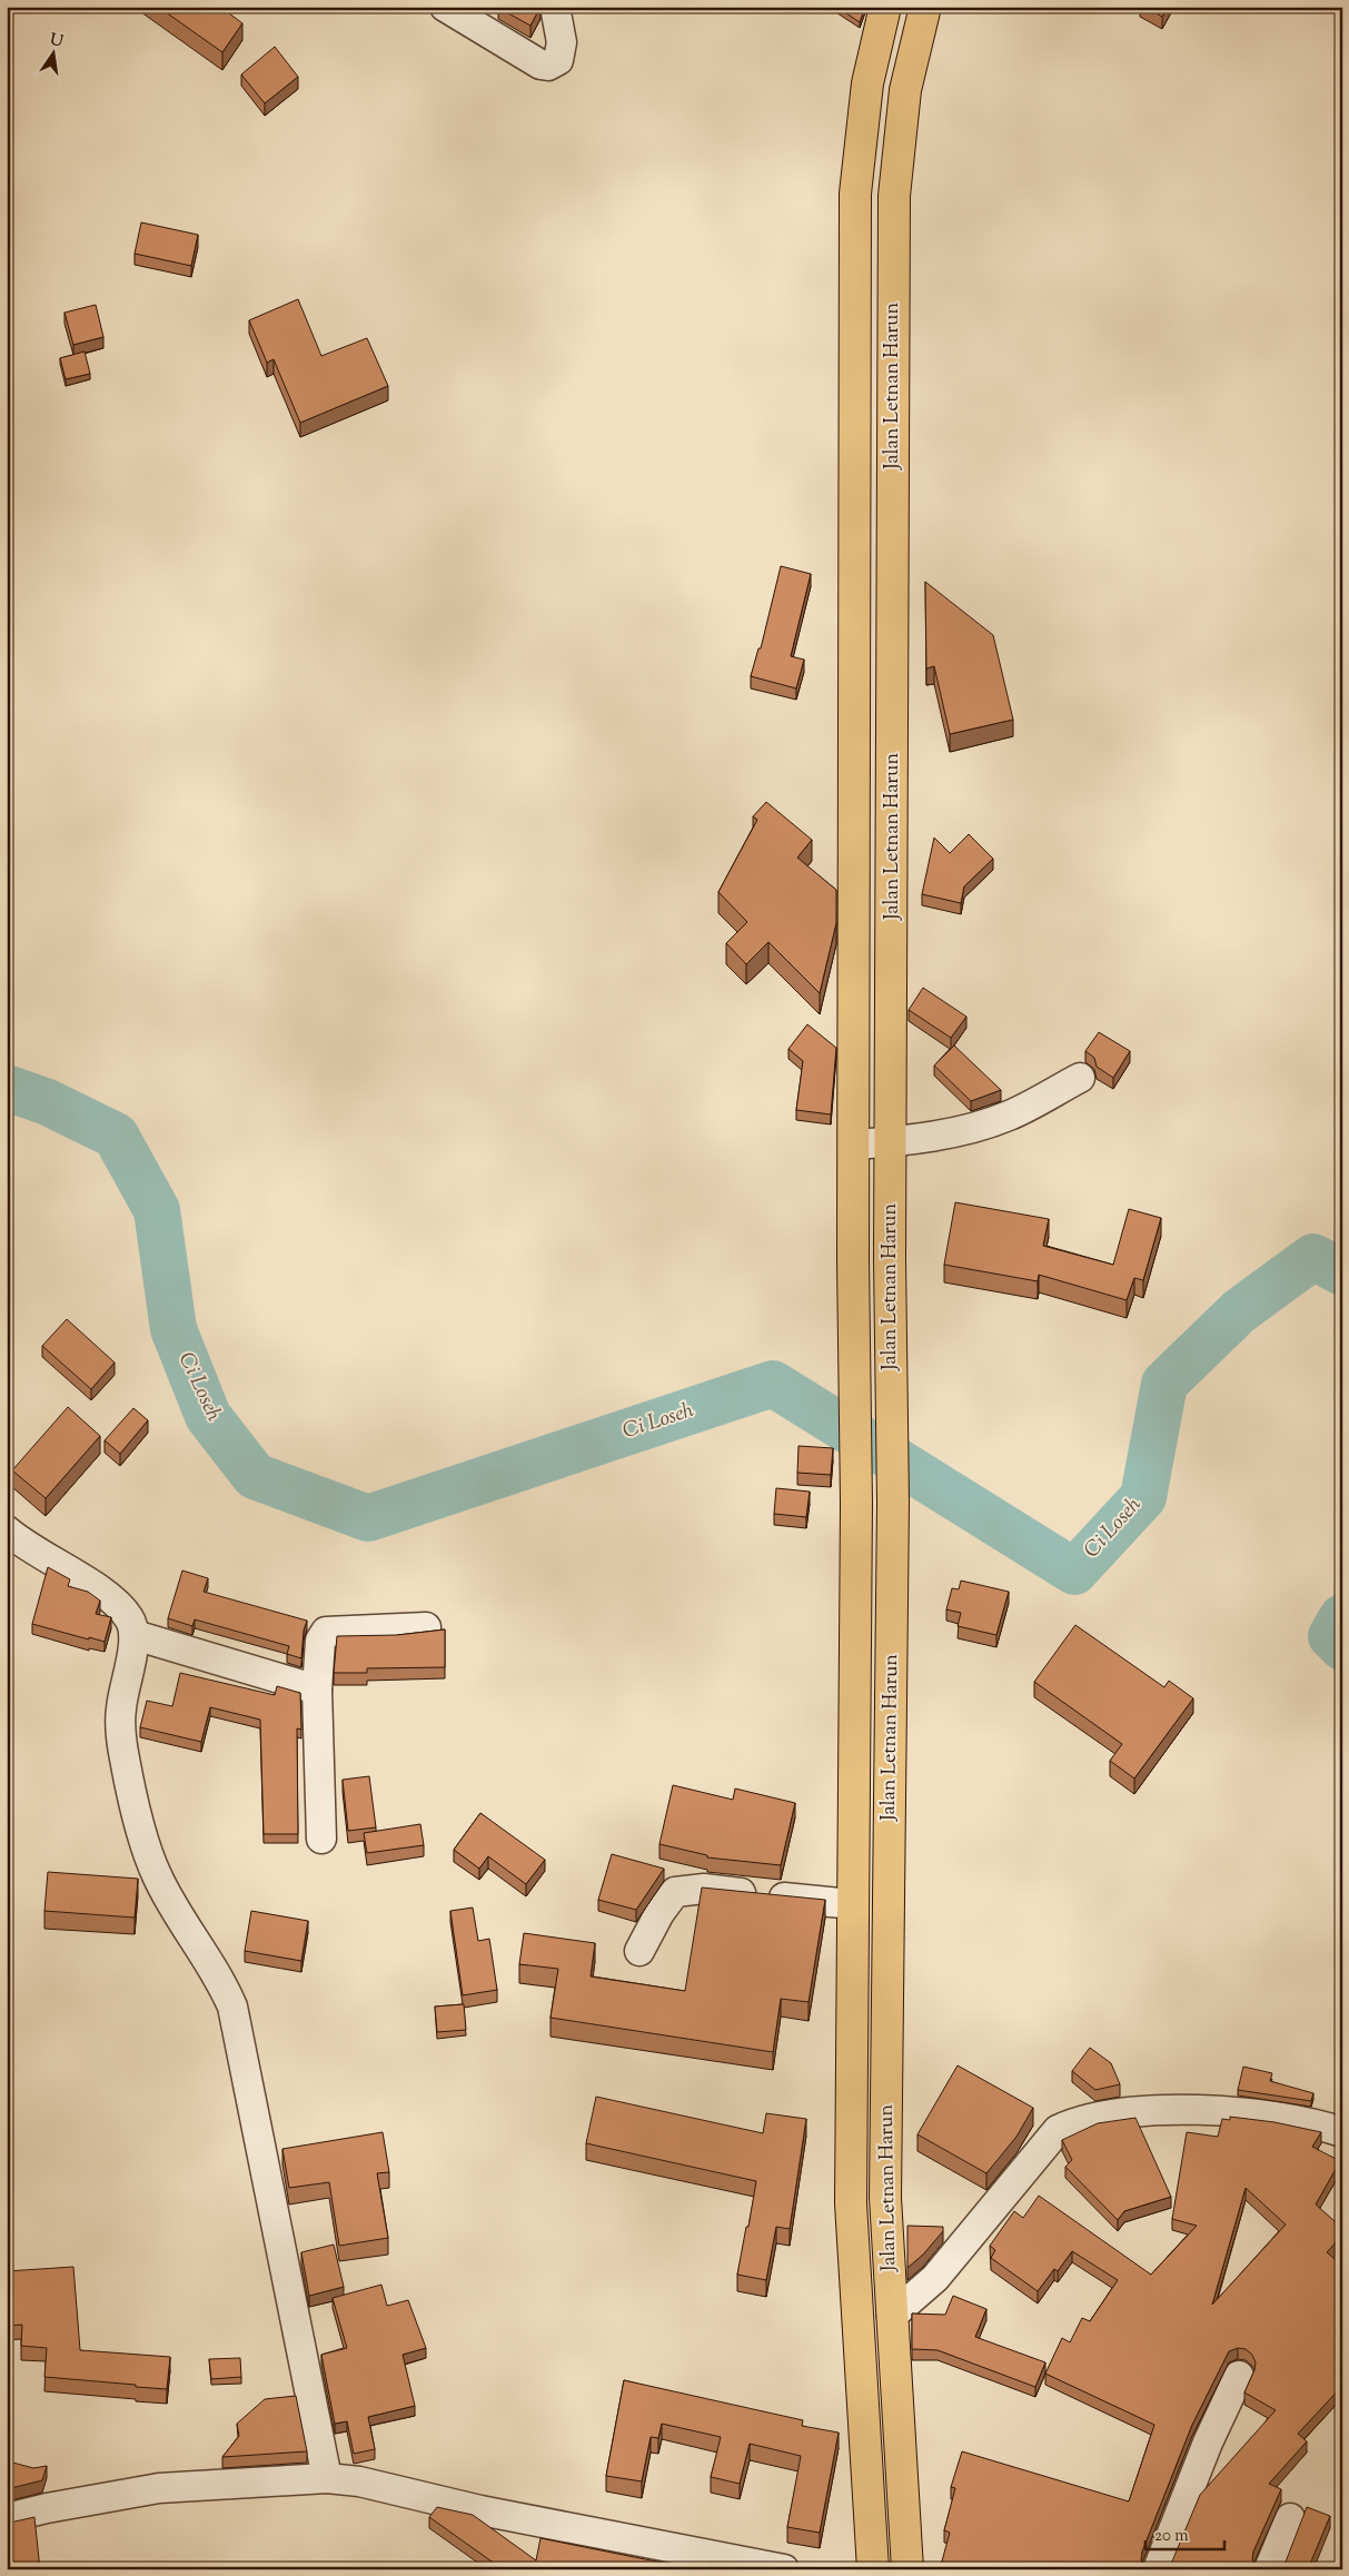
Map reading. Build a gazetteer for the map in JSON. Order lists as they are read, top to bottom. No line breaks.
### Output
{"streets":{"main road":["Jalan Letnan Harun"]},"water":["Ci Loseh"],"scale_bar":"20 m","north":"top"}
